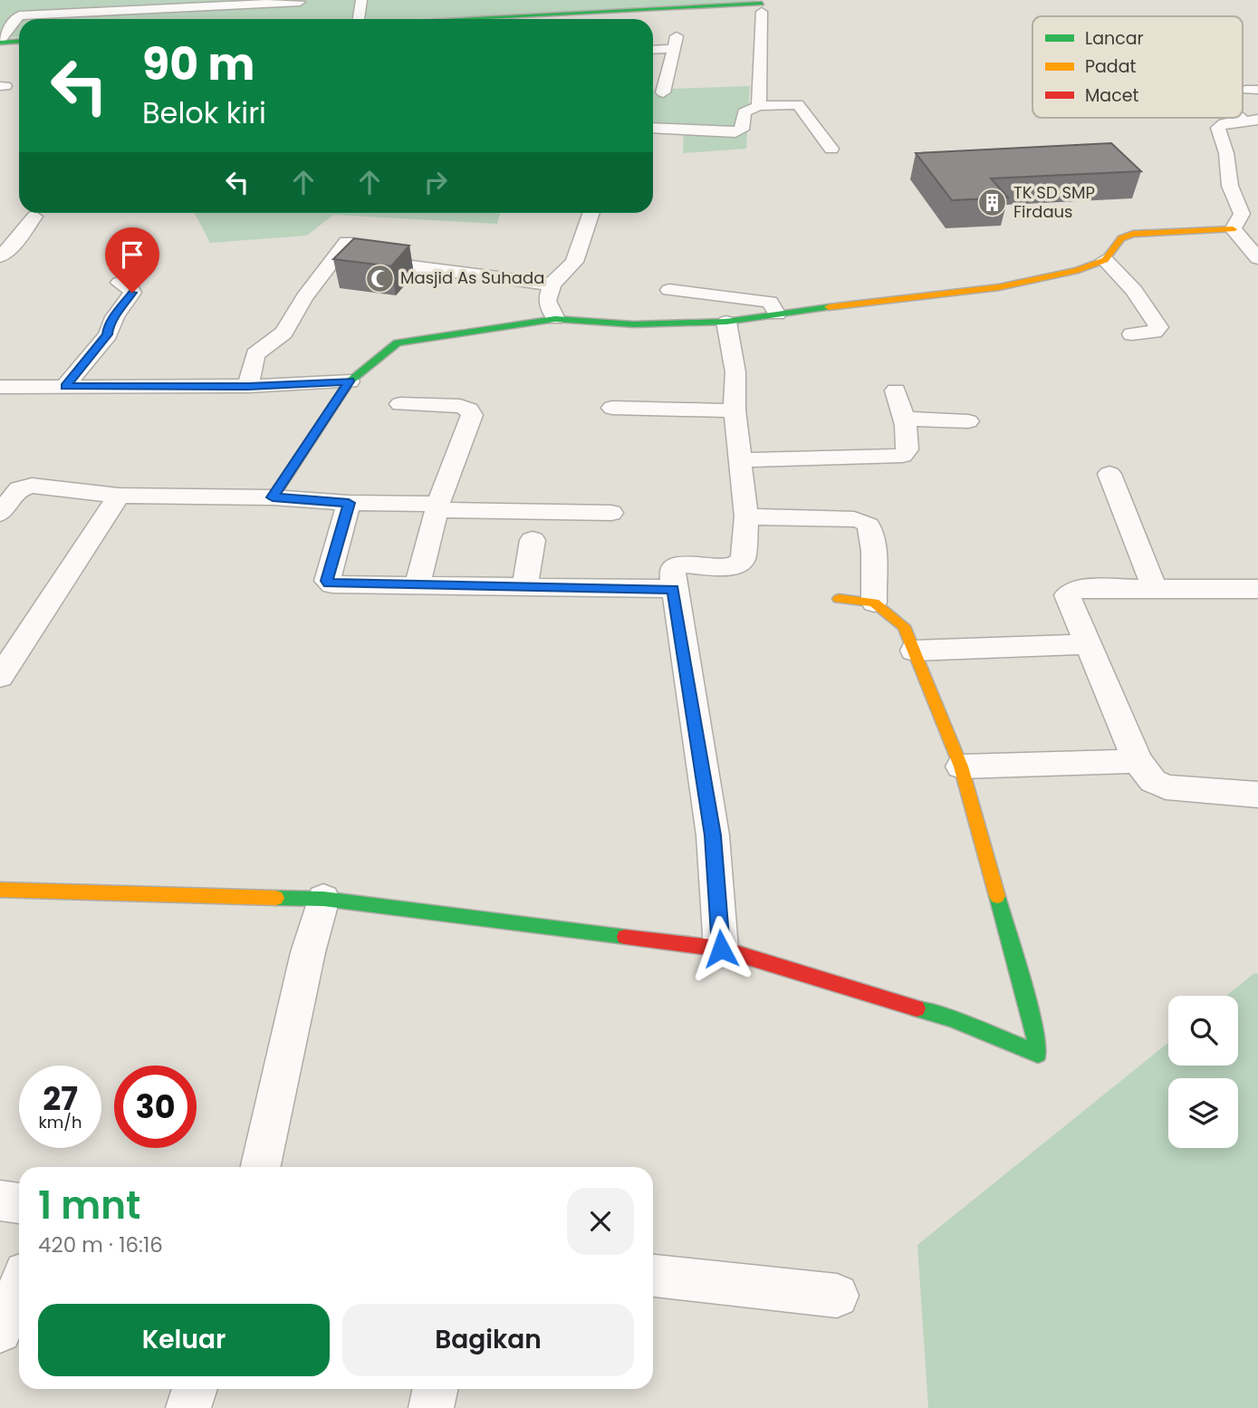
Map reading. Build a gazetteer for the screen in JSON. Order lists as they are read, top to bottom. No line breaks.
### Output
{"places":{"building":["TK SD SMP Firdaus"],"mosque":["Masjid As Suhada"]},"legend":["Lancar","Padat","Macet"],"page":{"turn":["90 m","Belok kiri"],"speed":"27 km/h","limit":"30","heading":["1 mnt","420 m · 16:16"],"buttons":["Keluar","Bagikan"]}}
